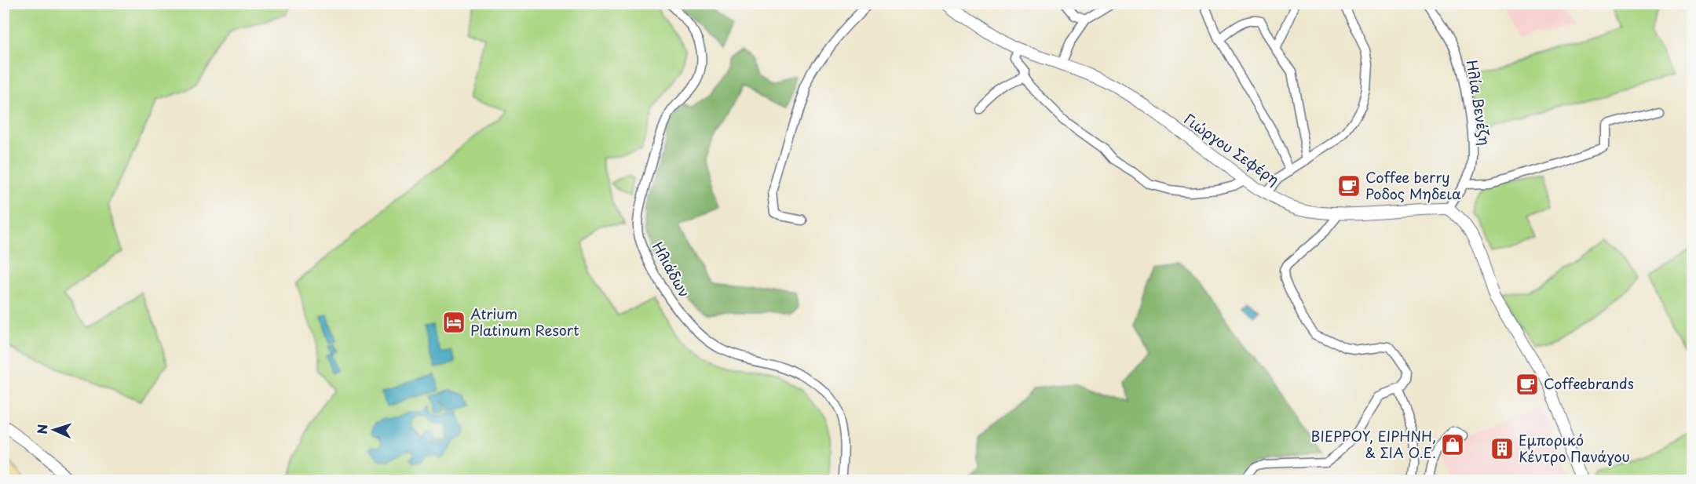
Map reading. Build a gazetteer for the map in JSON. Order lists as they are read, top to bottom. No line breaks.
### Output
{"streets":{"main road":["Γιώργου Σεφέρη"],"street":["Ηλία Βενέζη","Ηλιάδων"]},"crossings":[["Ηλία Βενέζη","Γιώργου Σεφέρη"]],"places":{"cafe":["Coffee berry Ροδος Μηδεια","Coffeebrands"],"hotel":["Atrium Platinum Resort"],"shop":["ΒΙΕΡΡΟΥ, ΕΙΡΗΝΗ, & ΣΙΑ Ο.Ε."],"building":["Εμπορικό Κέντρο Πανάγου"]},"north":"left"}
